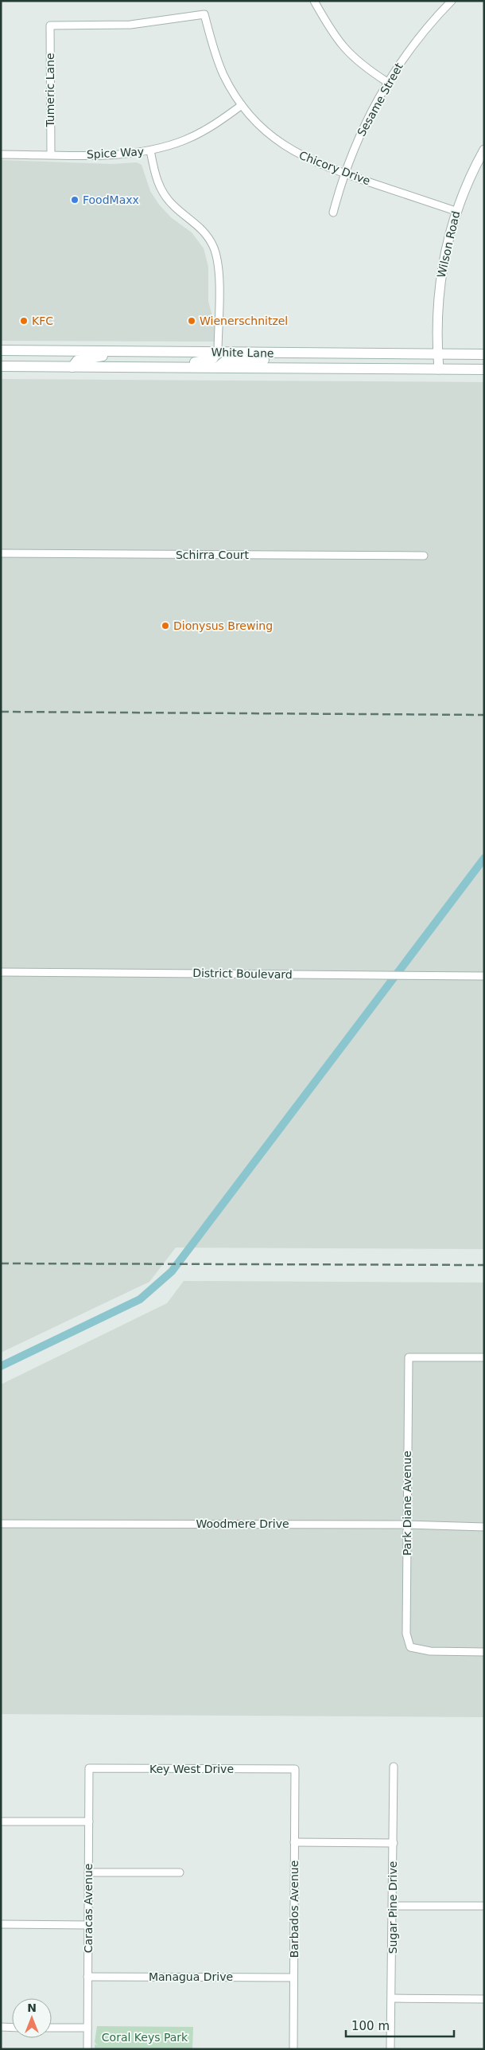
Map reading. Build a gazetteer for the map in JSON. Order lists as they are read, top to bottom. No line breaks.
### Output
{"streets":{"main road":["White Lane"],"street":["Tumeric Lane","Sesame Street","Spice Way","Chicory Drive","Wilson Road","Schirra Court","District Boulevard","Park Diane Avenue","Woodmere Drive","Key West Drive","Sugar Pine Drive","Caracas Avenue","Barbados Avenue","Managua Drive"]},"crossings":[["Tumeric Lane","Spice Way"],["Tumeric Lane","Chicory Drive"],["Sesame Street","Chicory Drive"],["Spice Way","Chicory Drive"],["Chicory Drive","Wilson Road"],["Wilson Road","White Lane"],["Park Diane Avenue","Woodmere Drive"],["Key West Drive","Caracas Avenue"],["Key West Drive","Barbados Avenue"],["Caracas Avenue","Managua Drive"],["Barbados Avenue","Managua Drive"]],"parks":["Coral Keys Park"],"places":["FoodMaxx","KFC","Wienerschnitzel","Dionysus Brewing"],"scale_bar":"100 m","north":"top"}
